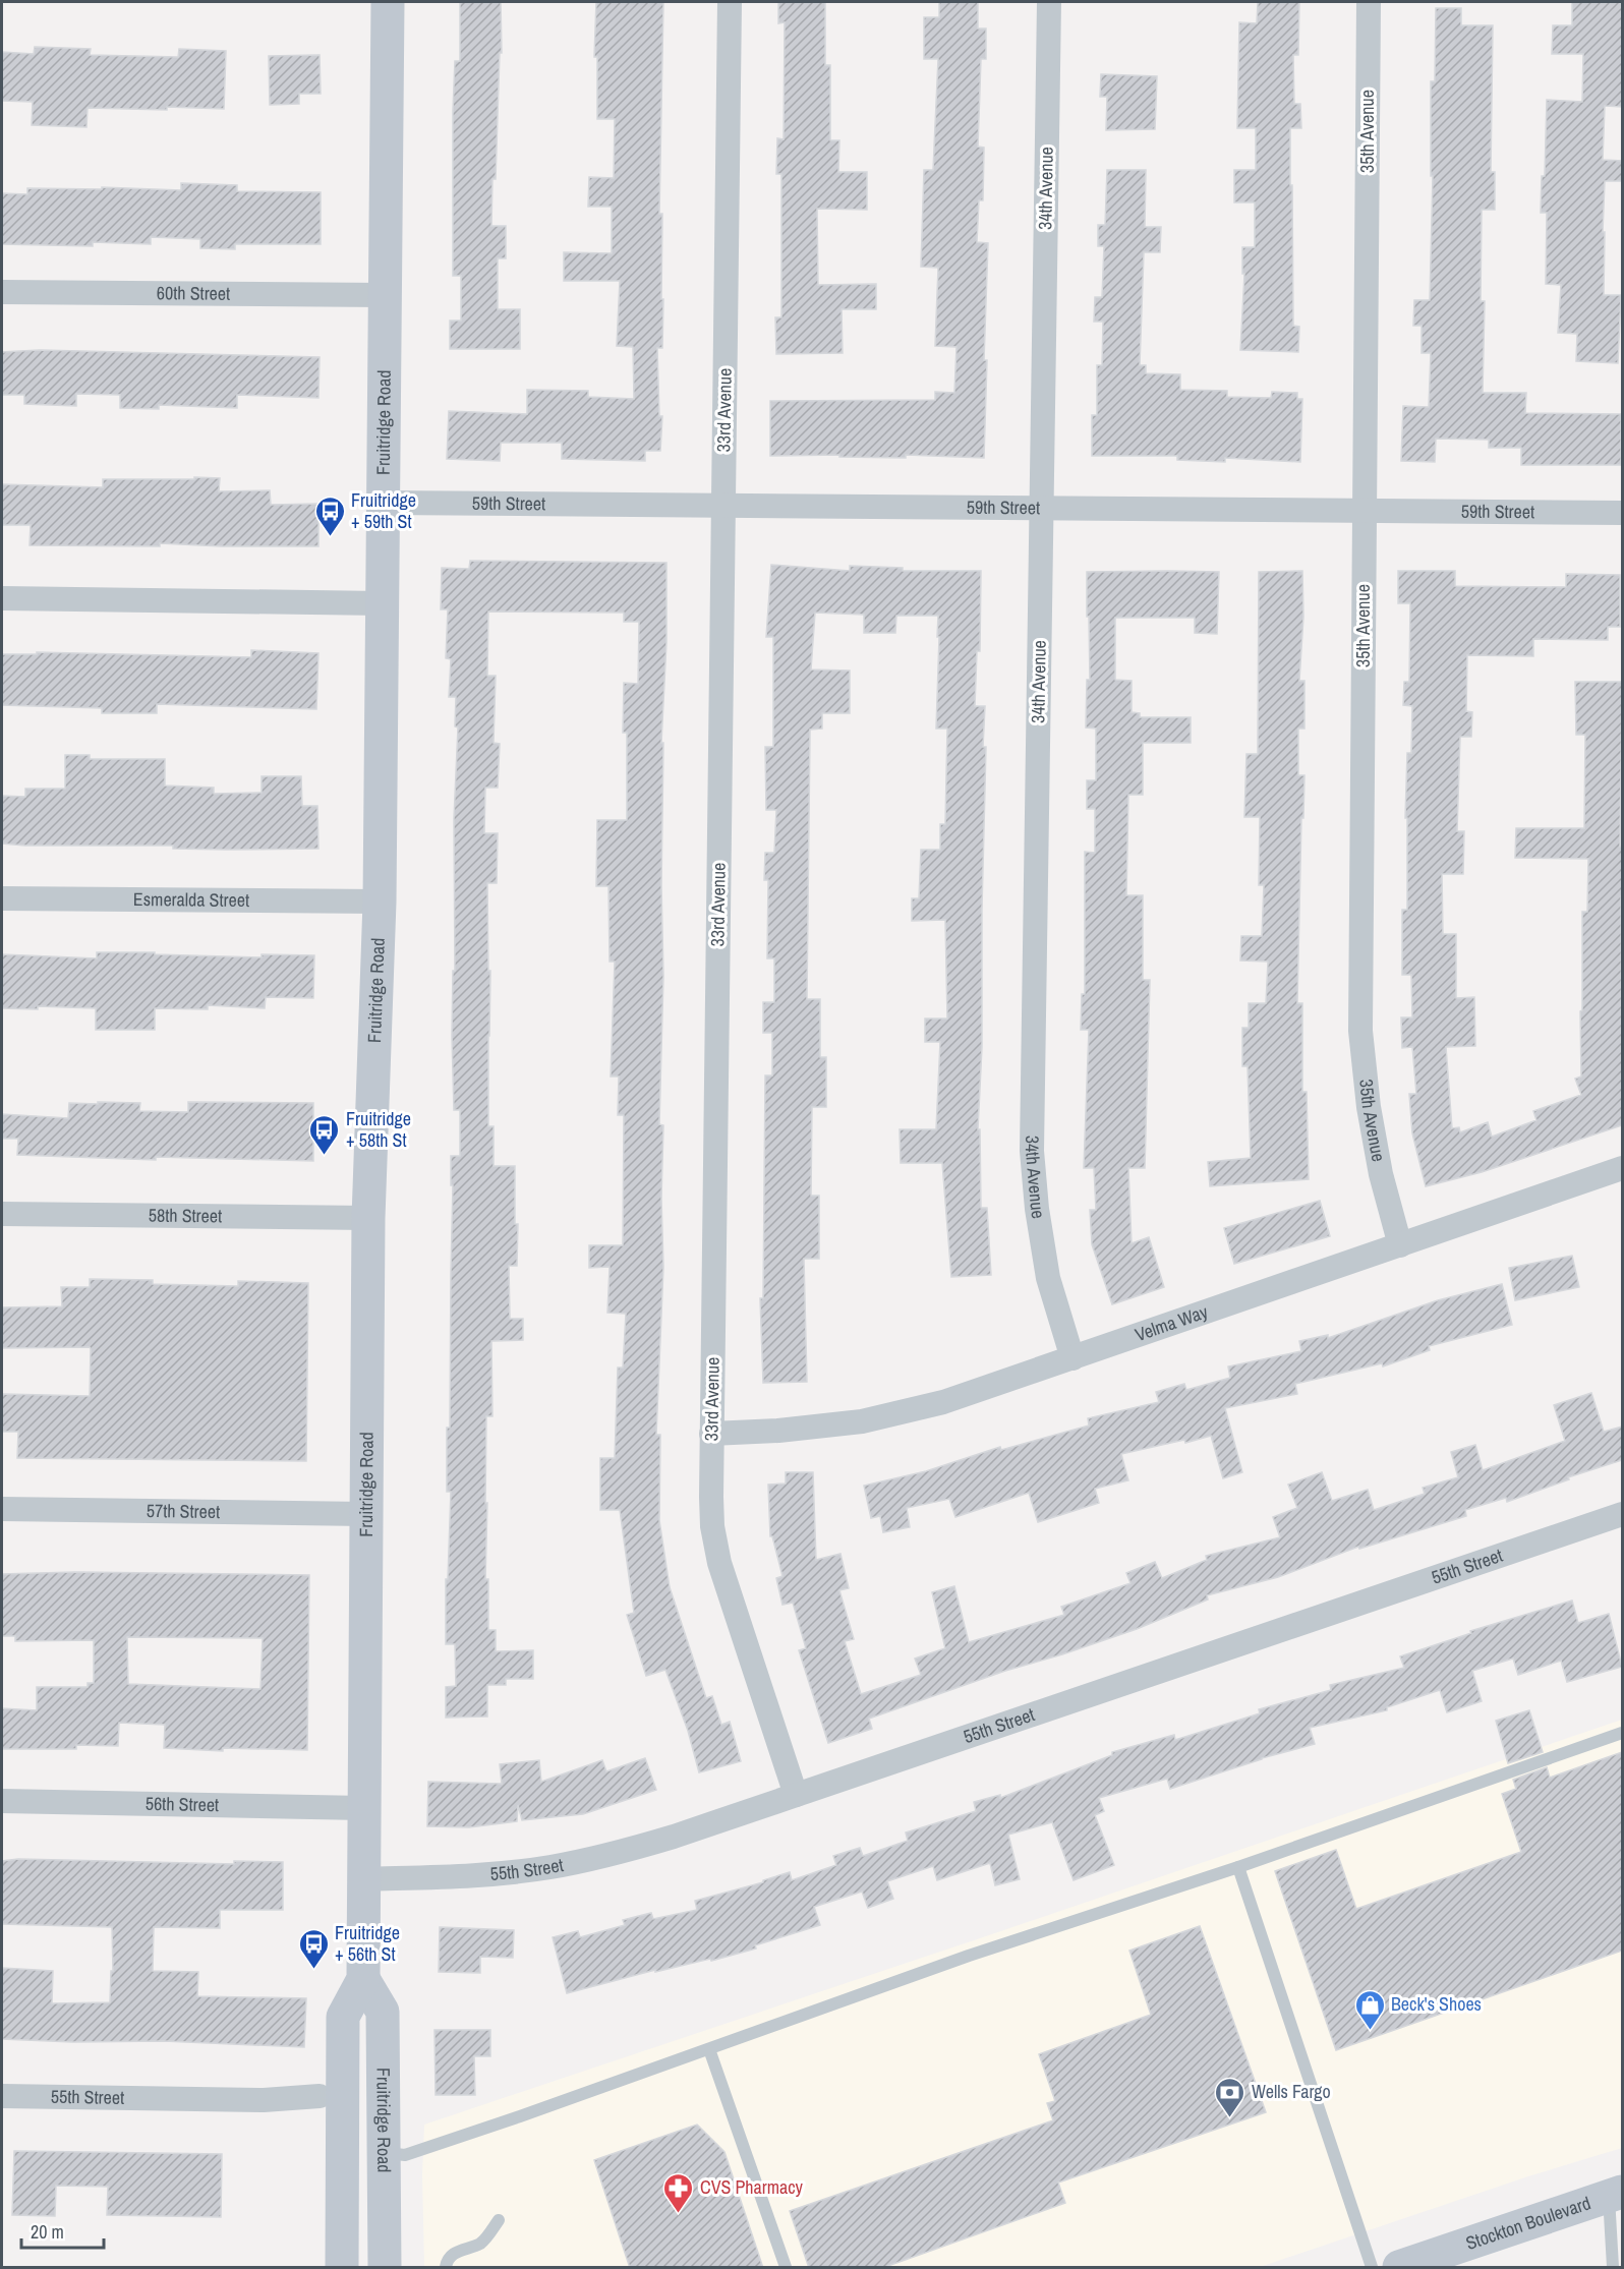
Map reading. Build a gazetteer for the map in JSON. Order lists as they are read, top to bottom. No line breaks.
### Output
{"streets":{"main road":["Fruitridge Road","Stockton Boulevard"],"street":["35th Avenue","34th Avenue","60th Street","33rd Avenue","59th Street","Esmeralda Street","58th Street","Velma Way","57th Street","55th Street","56th Street"]},"crossings":[["35th Avenue","59th Street"],["35th Avenue","Velma Way"],["34th Avenue","59th Street"],["34th Avenue","Velma Way"],["60th Street","Fruitridge Road"],["33rd Avenue","59th Street"],["33rd Avenue","Velma Way"],["33rd Avenue","55th Street"],["Fruitridge Road","59th Street"],["Fruitridge Road","Esmeralda Street"],["Fruitridge Road","58th Street"],["Fruitridge Road","57th Street"],["Fruitridge Road","55th Street"],["Fruitridge Road","56th Street"]],"places":{"bus stop":["Fruitridge + 59th St","Fruitridge + 58th St","Fruitridge + 56th St"],"shop":["Beck's Shoes"],"bank":["Wells Fargo"],"pharmacy":["CVS Pharmacy"]},"scale_bar":"20 m"}
